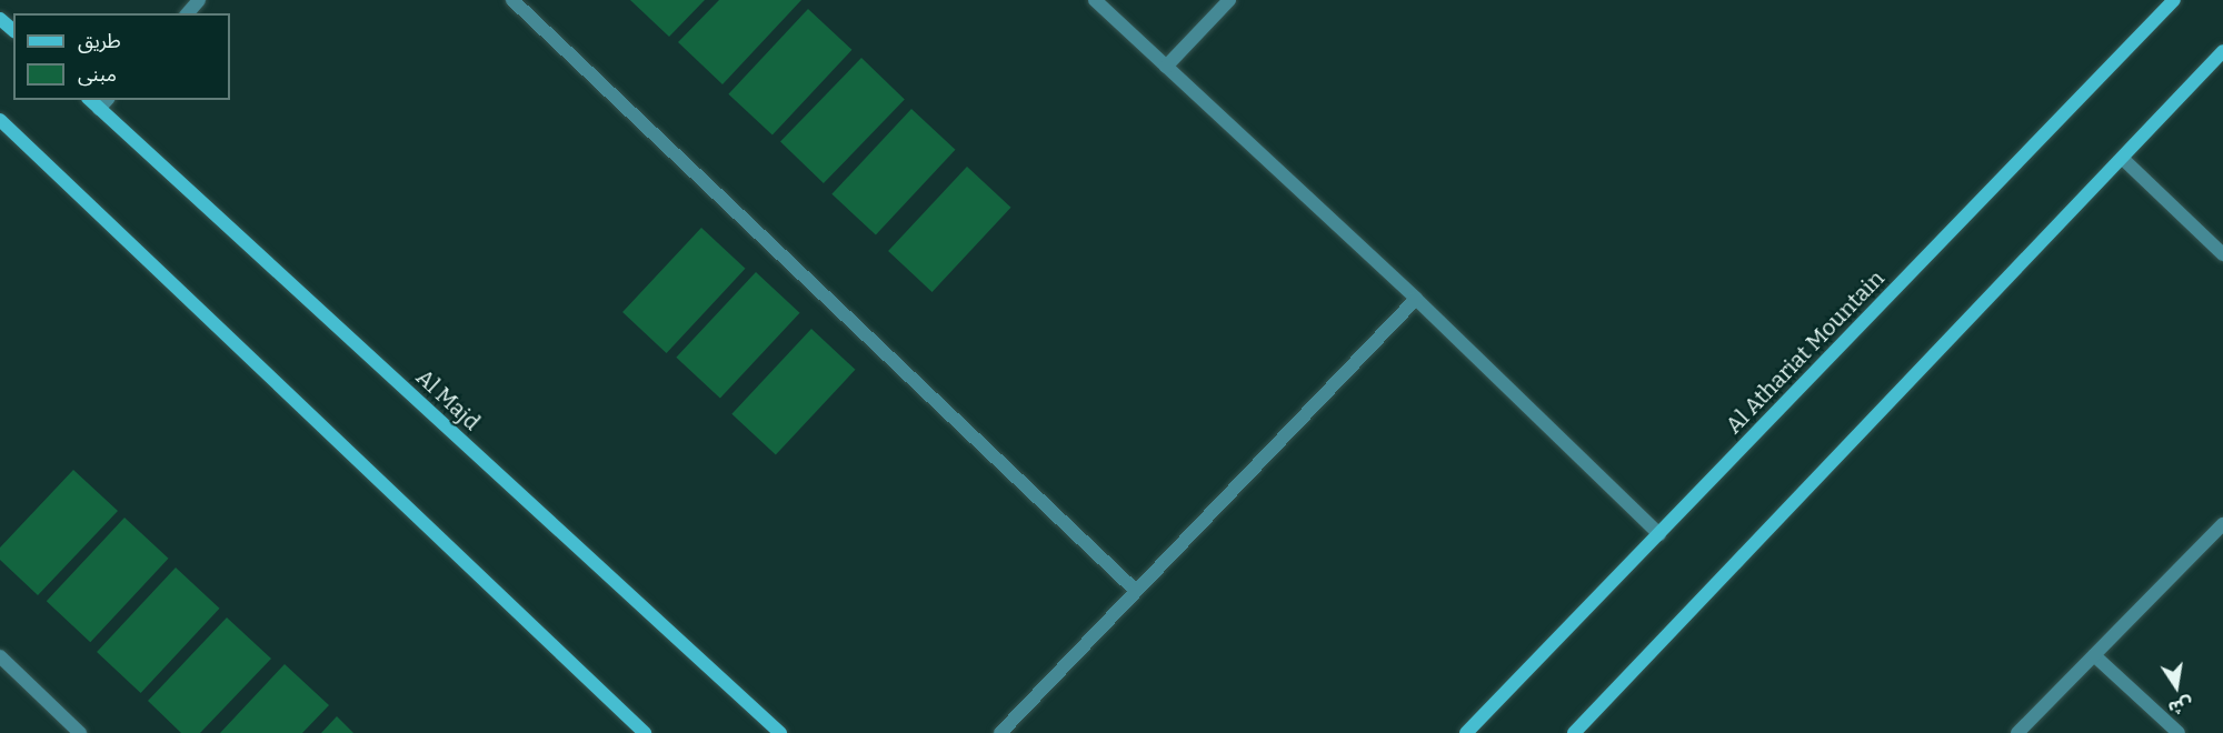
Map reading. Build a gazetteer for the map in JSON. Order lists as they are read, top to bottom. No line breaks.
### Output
{"streets":{"street":["Al Athariat Mountain","Al Majd"]},"legend":["طريق","مبنى"],"north":"bottom"}
